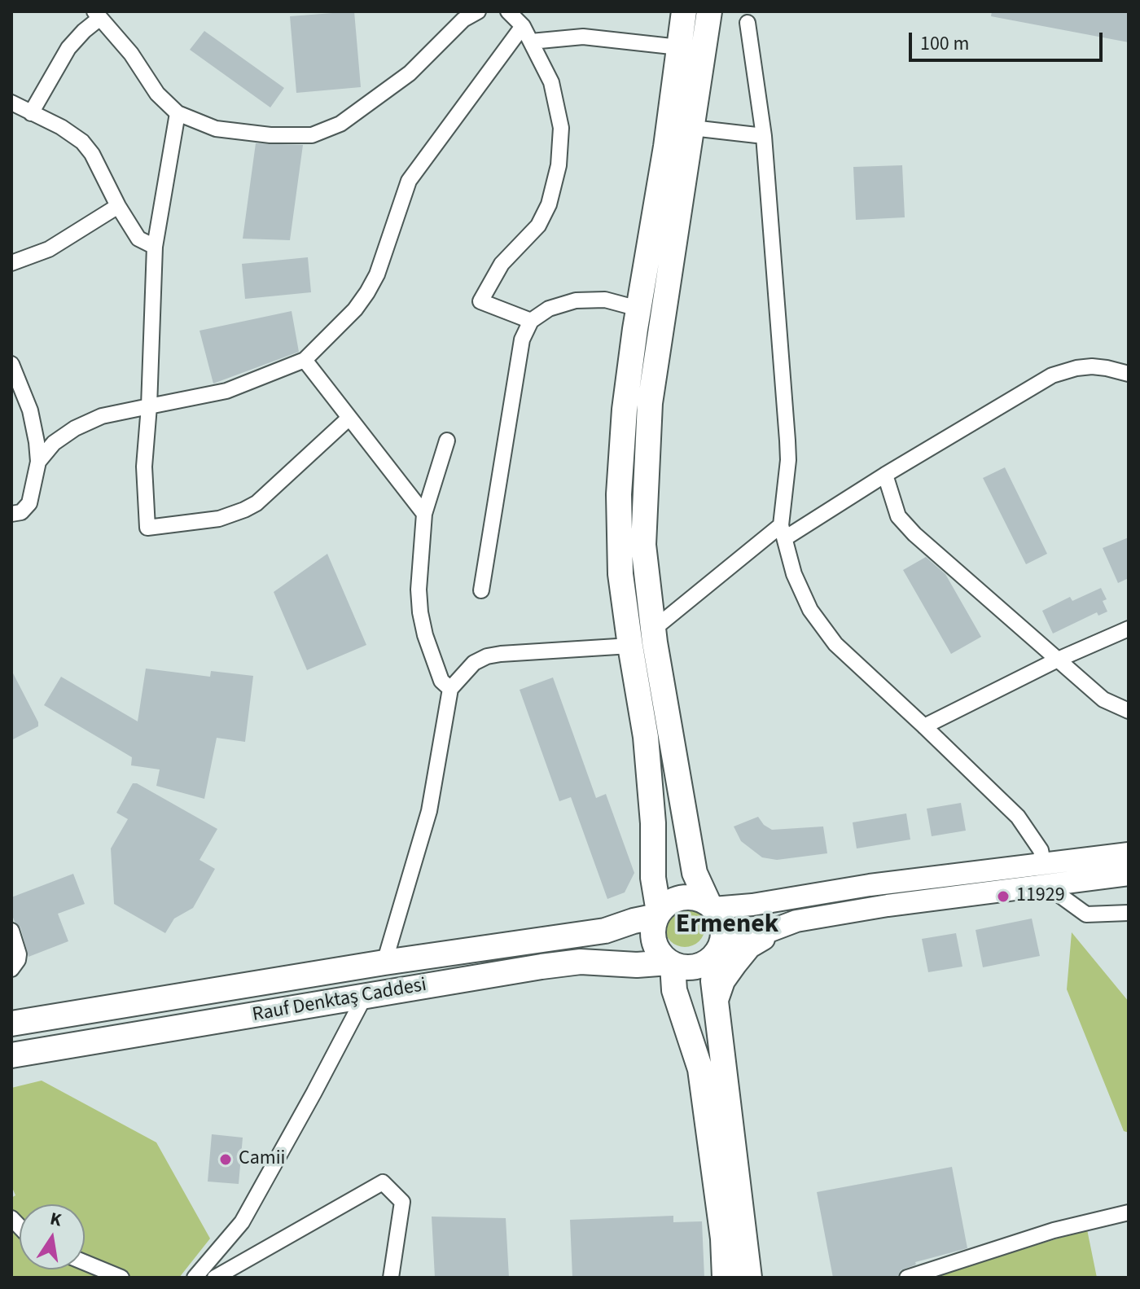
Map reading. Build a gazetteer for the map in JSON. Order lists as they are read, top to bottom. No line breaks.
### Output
{"streets":{"main road":["Rauf Denktaş Caddesi"]},"districts":["Ermenek"],"places":["11929","Camii"],"scale_bar":"100 m","north":"top"}
